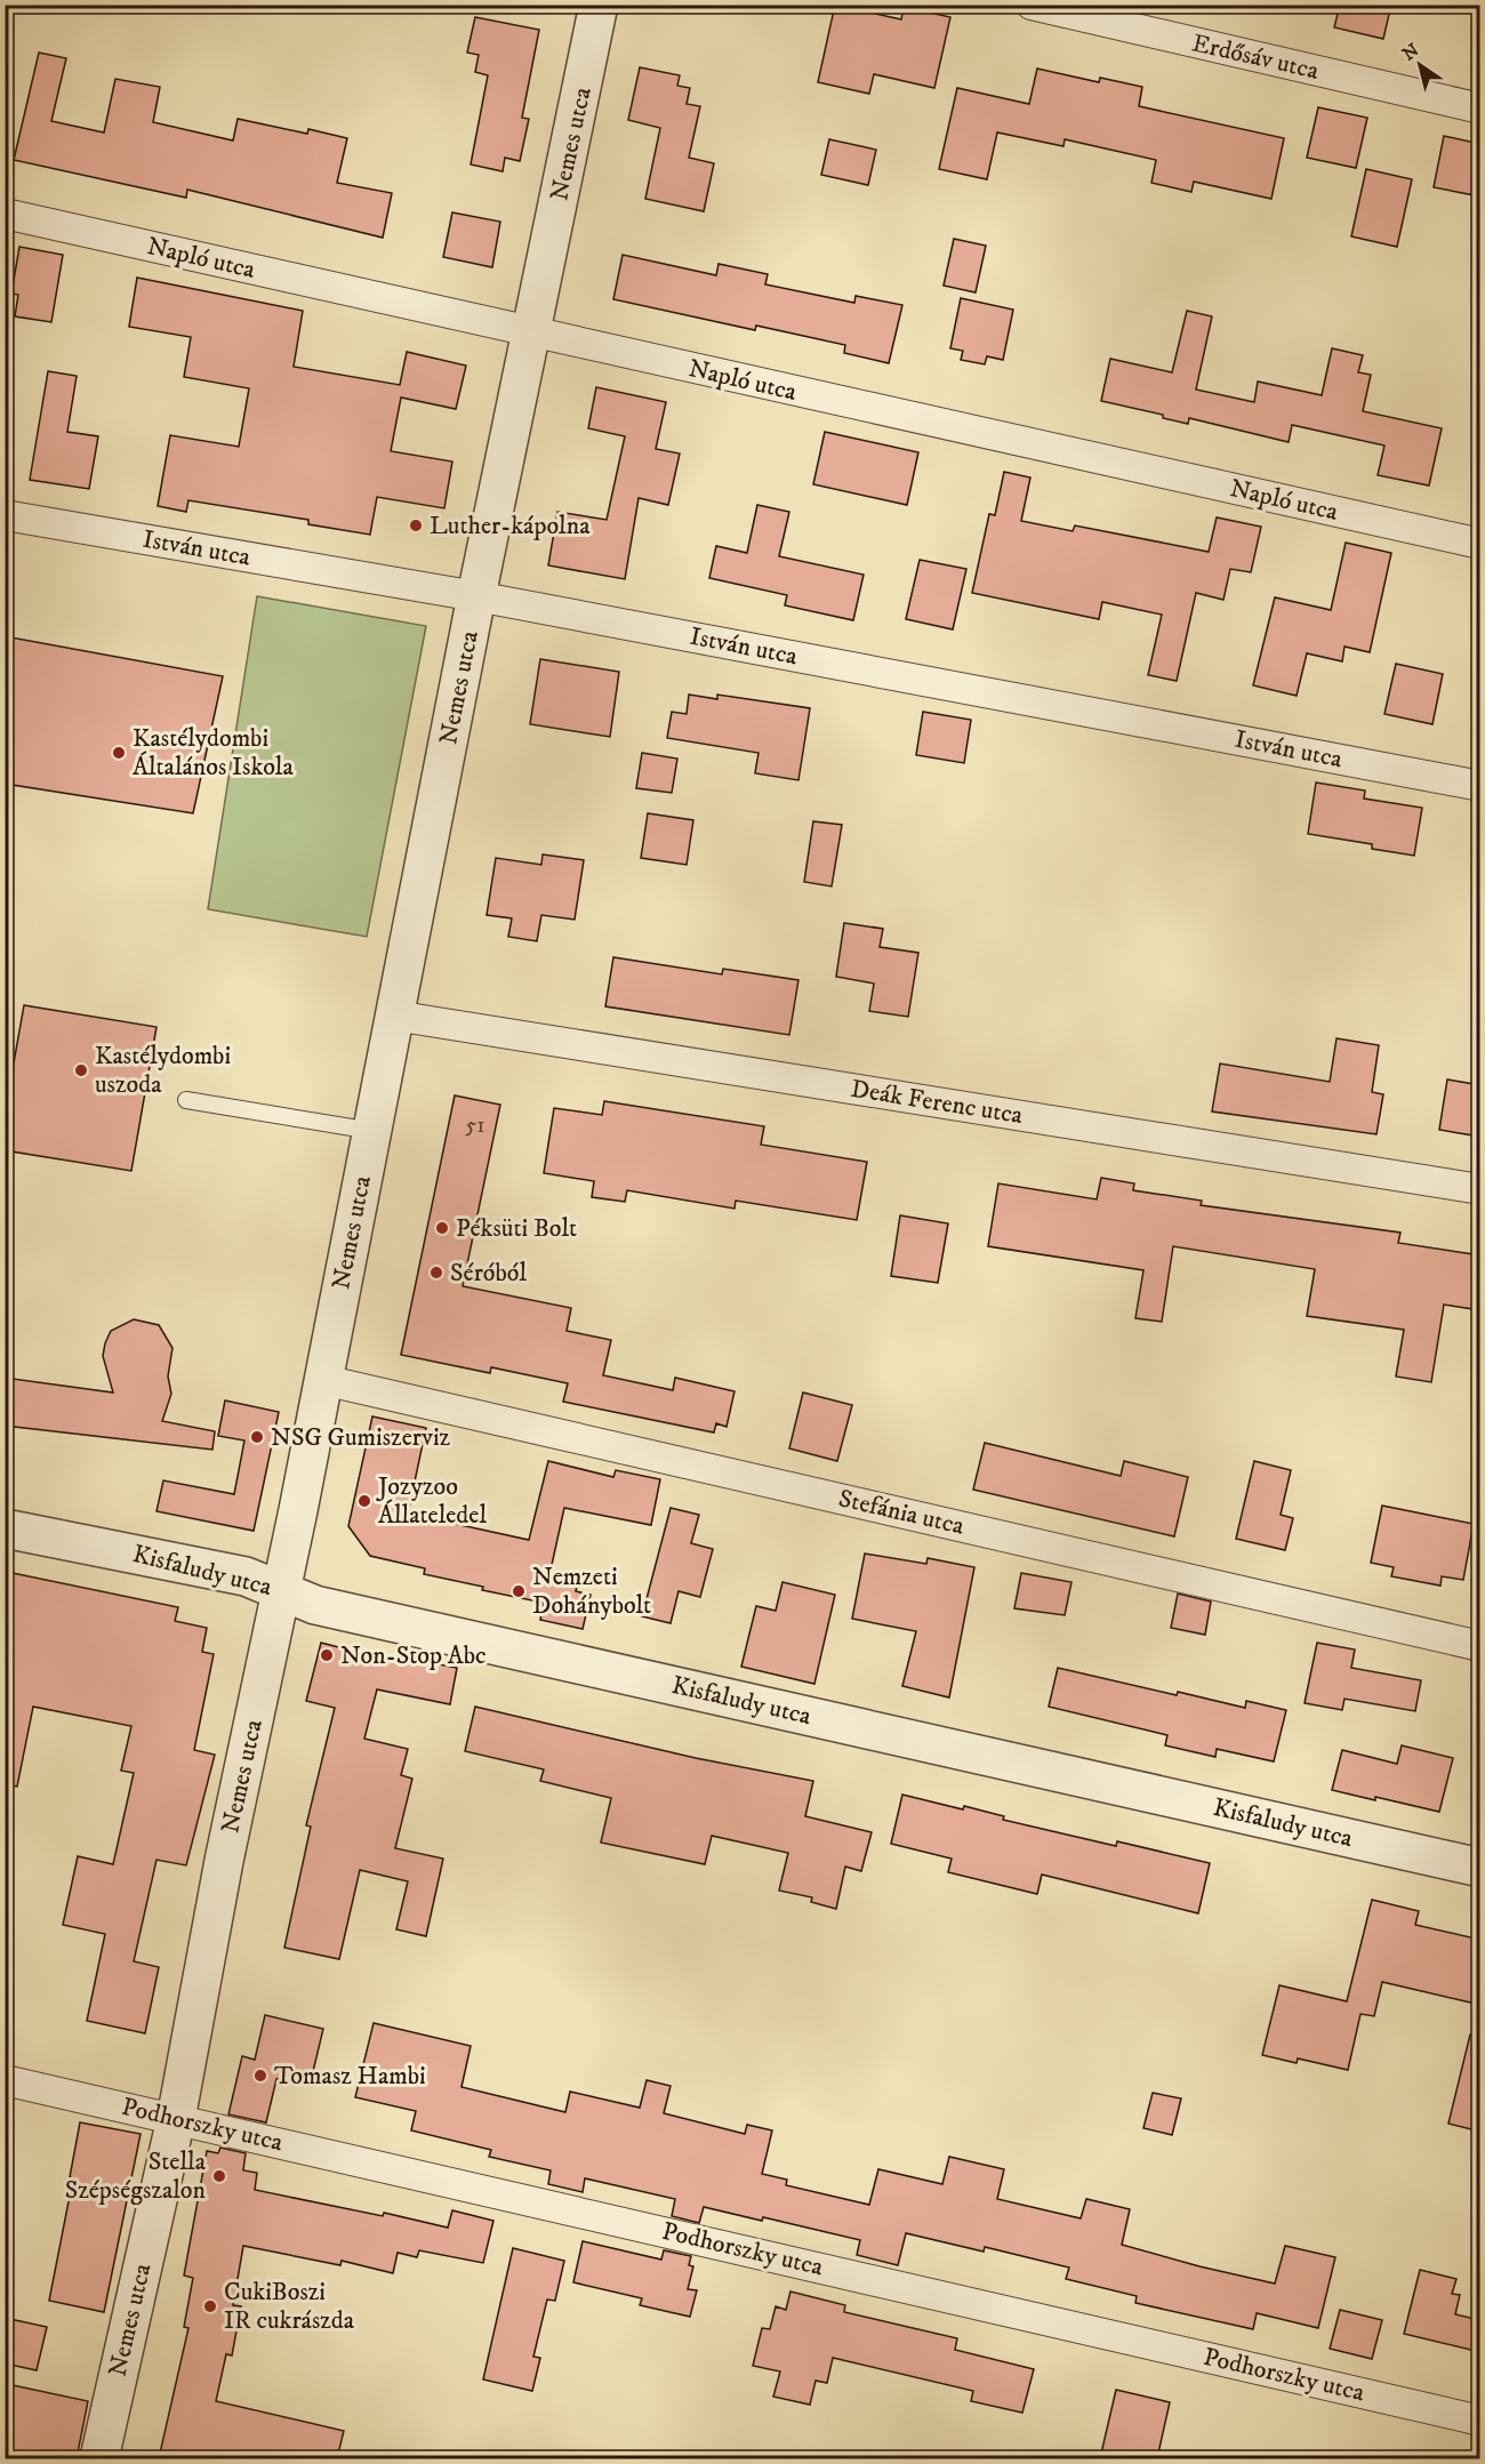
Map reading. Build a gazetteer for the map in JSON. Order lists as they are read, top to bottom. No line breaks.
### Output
{"streets":{"street":["Erdősáv utca","Nemes utca","Napló utca","István utca","Deák Ferenc utca","Stefánia utca","Kisfaludy utca","Podhorszky utca"]},"crossings":[["Nemes utca","Napló utca"],["Nemes utca","István utca"],["Nemes utca","Deák Ferenc utca"],["Nemes utca","Stefánia utca"],["Nemes utca","Kisfaludy utca"],["Nemes utca","Podhorszky utca"]],"places":["Luther-kápolna","Kastélydombi Általános Iskola","Kastélydombi uszoda","Péksüti Bolt","Séróból","NSG Gumiszerviz","Jozyzoo Állateledel","Nemzeti Dohánybolt","Non-Stop Abc","Tomasz Hambi","Stella Szépségszalon","CukiBoszi IR cukrászda"],"house_numbers":["51"],"north":"top left"}
